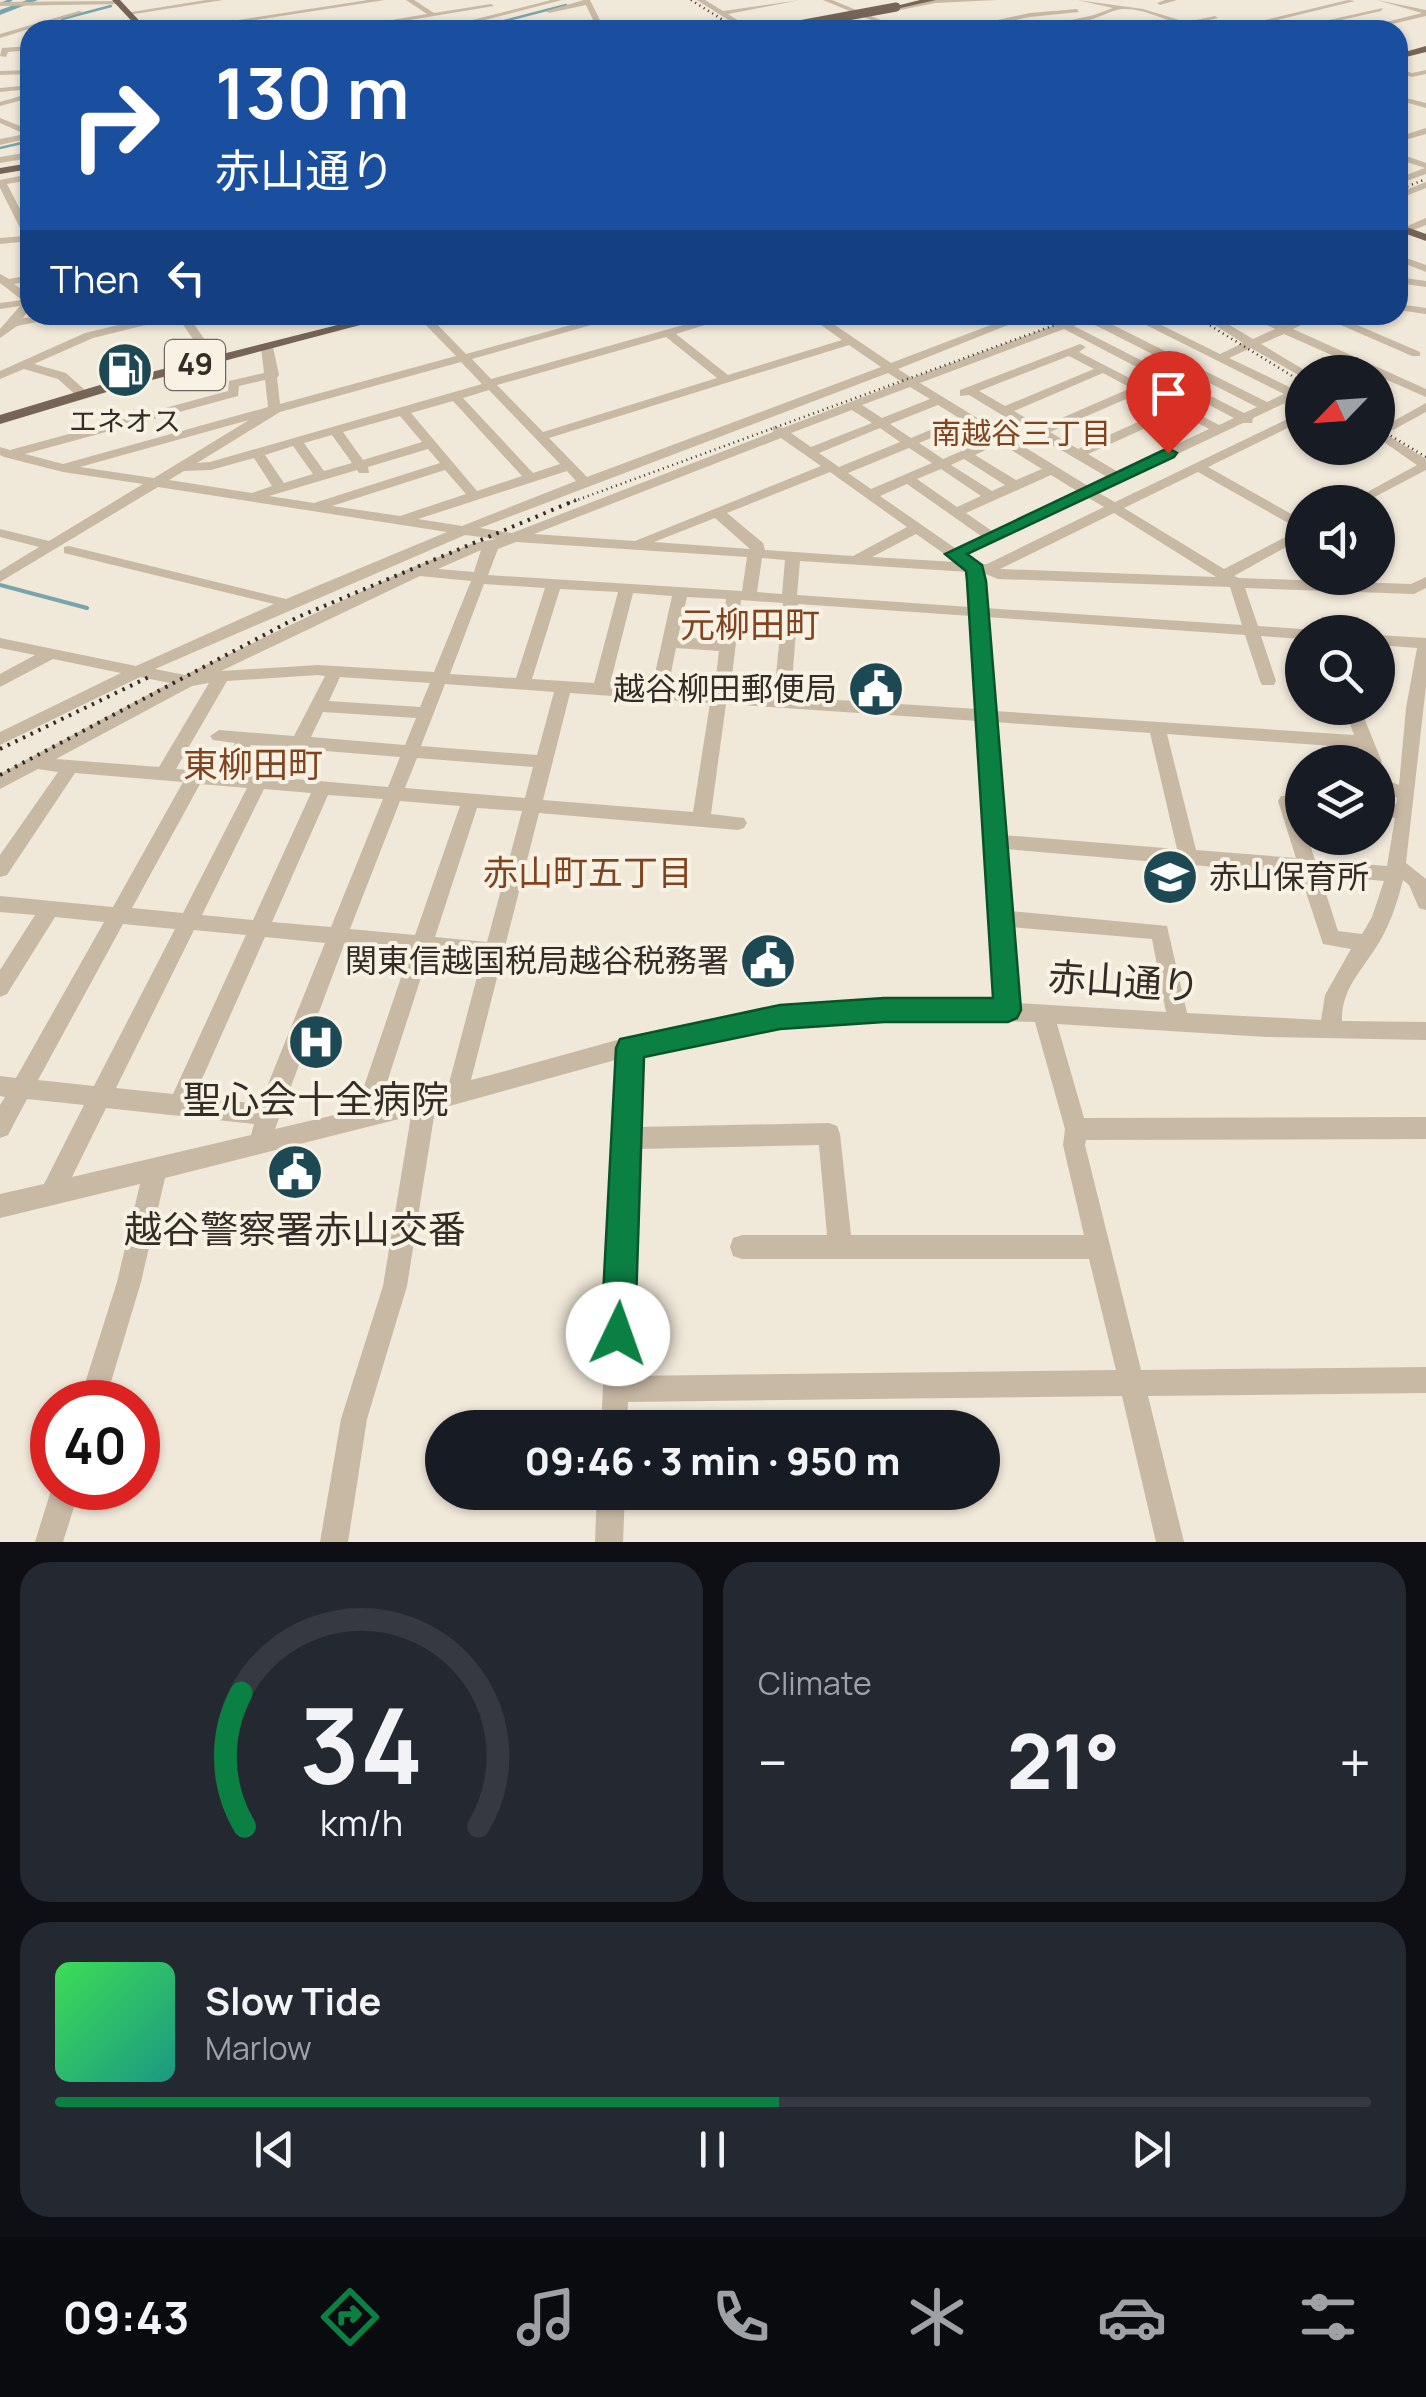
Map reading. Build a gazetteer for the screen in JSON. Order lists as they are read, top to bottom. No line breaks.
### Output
{"streets":{"main road":["49"],"street":["赤山通り"]},"districts":["南越谷三丁目","元柳田町","東柳田町","赤山町五丁目"],"places":{"fuel station":["エネオス"],"public building":["越谷柳田郵便局","関東信越国税局越谷税務署","越谷警察署赤山交番"],"school or university":["赤山保育所"],"hospital":["聖心会十全病院"]},"north":"bottom left","page":{"turn":["130 m","赤山通り"],"then":"Then","limit":"40","trip":"09:46 · 3 min · 950 m","tile":"Climate","heat":["−","21°","+"],"song":["Slow Tide","Marlow"],"tabs":"09:43","gauge":["34","km/h"]}}
